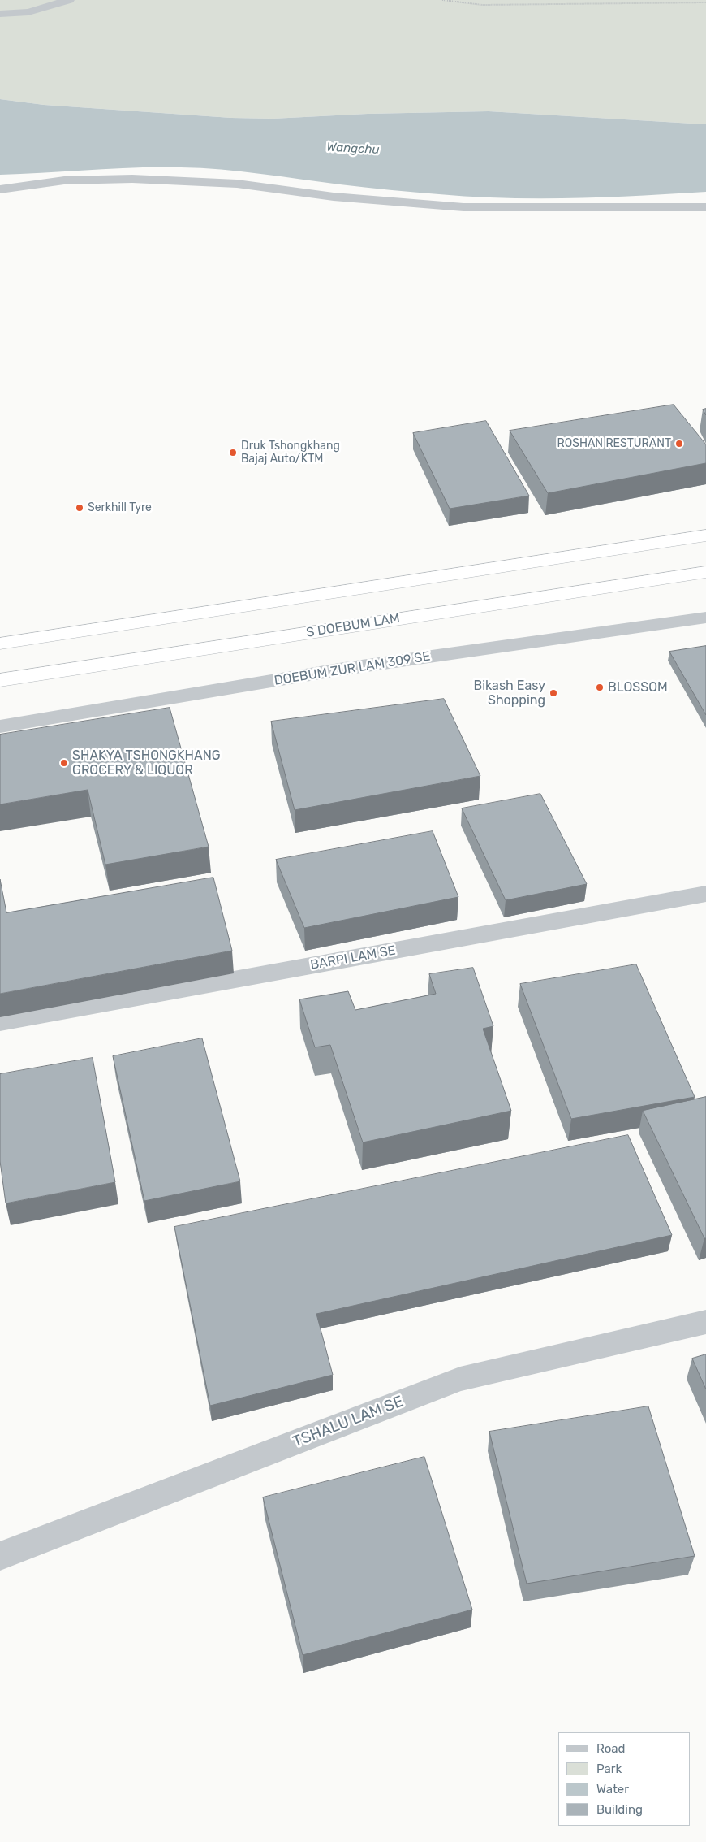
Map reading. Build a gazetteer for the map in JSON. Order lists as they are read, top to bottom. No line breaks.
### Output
{"streets":{"highway":["S DOEBUM LAM"],"street":["DOEBUM ZUR LAM 309 SE","BARPI LAM SE","TSHALU LAM SE"]},"water":["Wangchu"],"places":["ROSHAN RESTURANT","Druk Tshongkhang Bajaj Auto/KTM","Serkhill Tyre","BLOSSOM","Bikash Easy Shopping","SHAKYA TSHONGKHANG GROCERY & LIQUOR"],"legend":["Road","Park","Water","Building"]}
